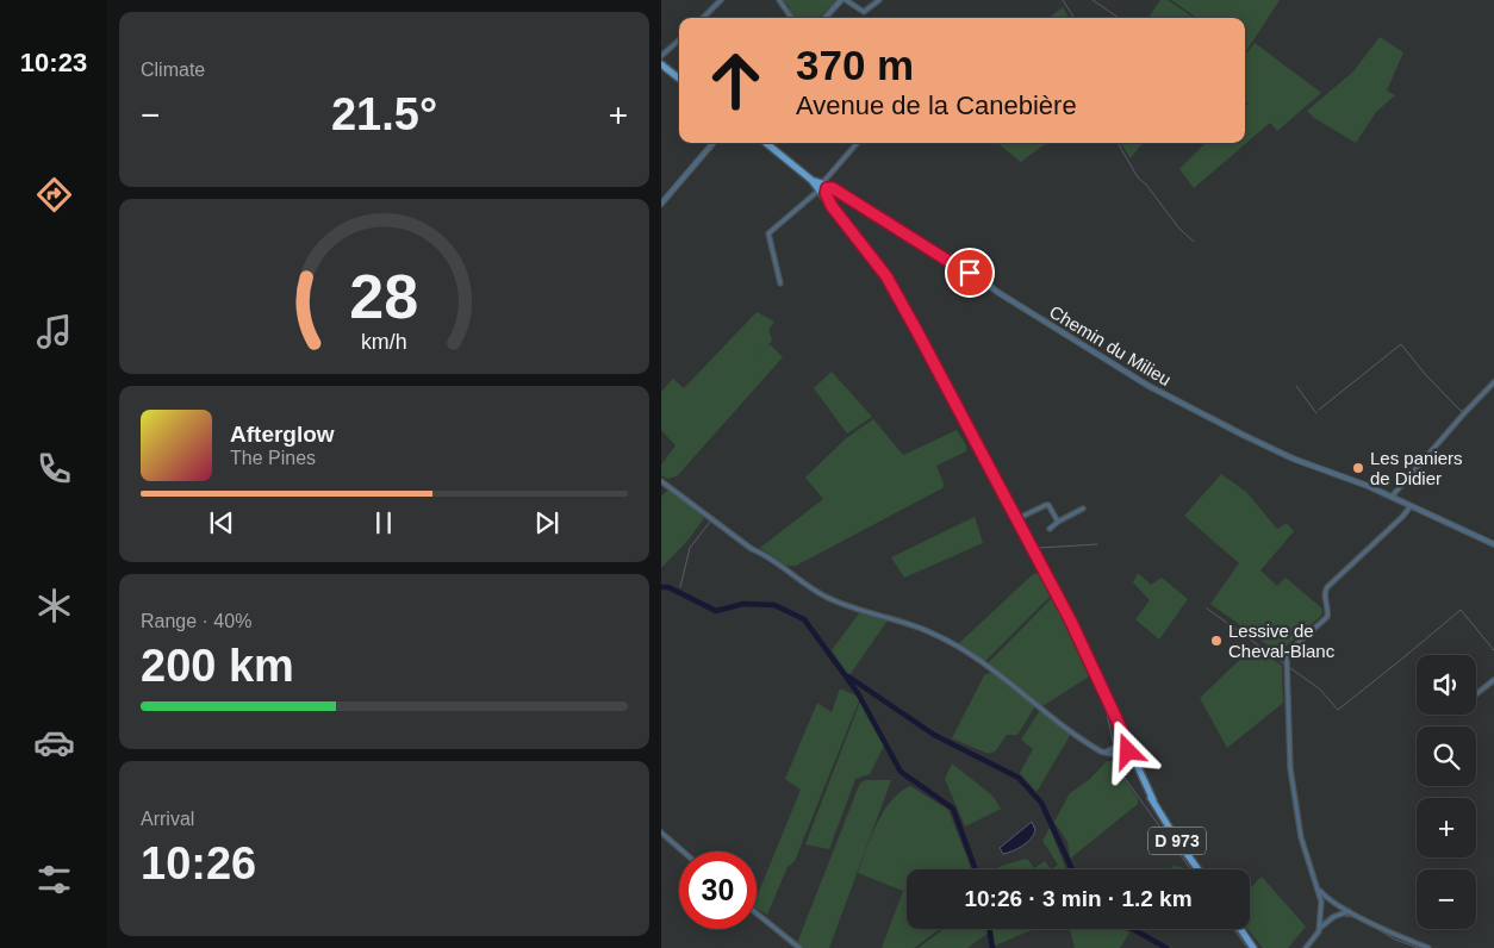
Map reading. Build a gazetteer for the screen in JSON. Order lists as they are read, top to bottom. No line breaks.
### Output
{"streets":{"main road":["D 973"],"street":["Chemin du Milieu"]},"crossings":[["Chemin du Milieu","D 973"]],"places":["Les paniers de Didier","Lessive de Cheval-Blanc"],"page":{"tabs":"10:23","tile":["Climate",["Range · 40%","200 km"],["Arrival","10:26"]],"turn":["370 m","Avenue de la Canebière"],"heat":["−","21.5°","+"],"song":["Afterglow","The Pines"],"map_buttons":["+","−"],"limit":"30","trip":"10:26 · 3 min · 1.2 km","gauge":["28","km/h"]}}
